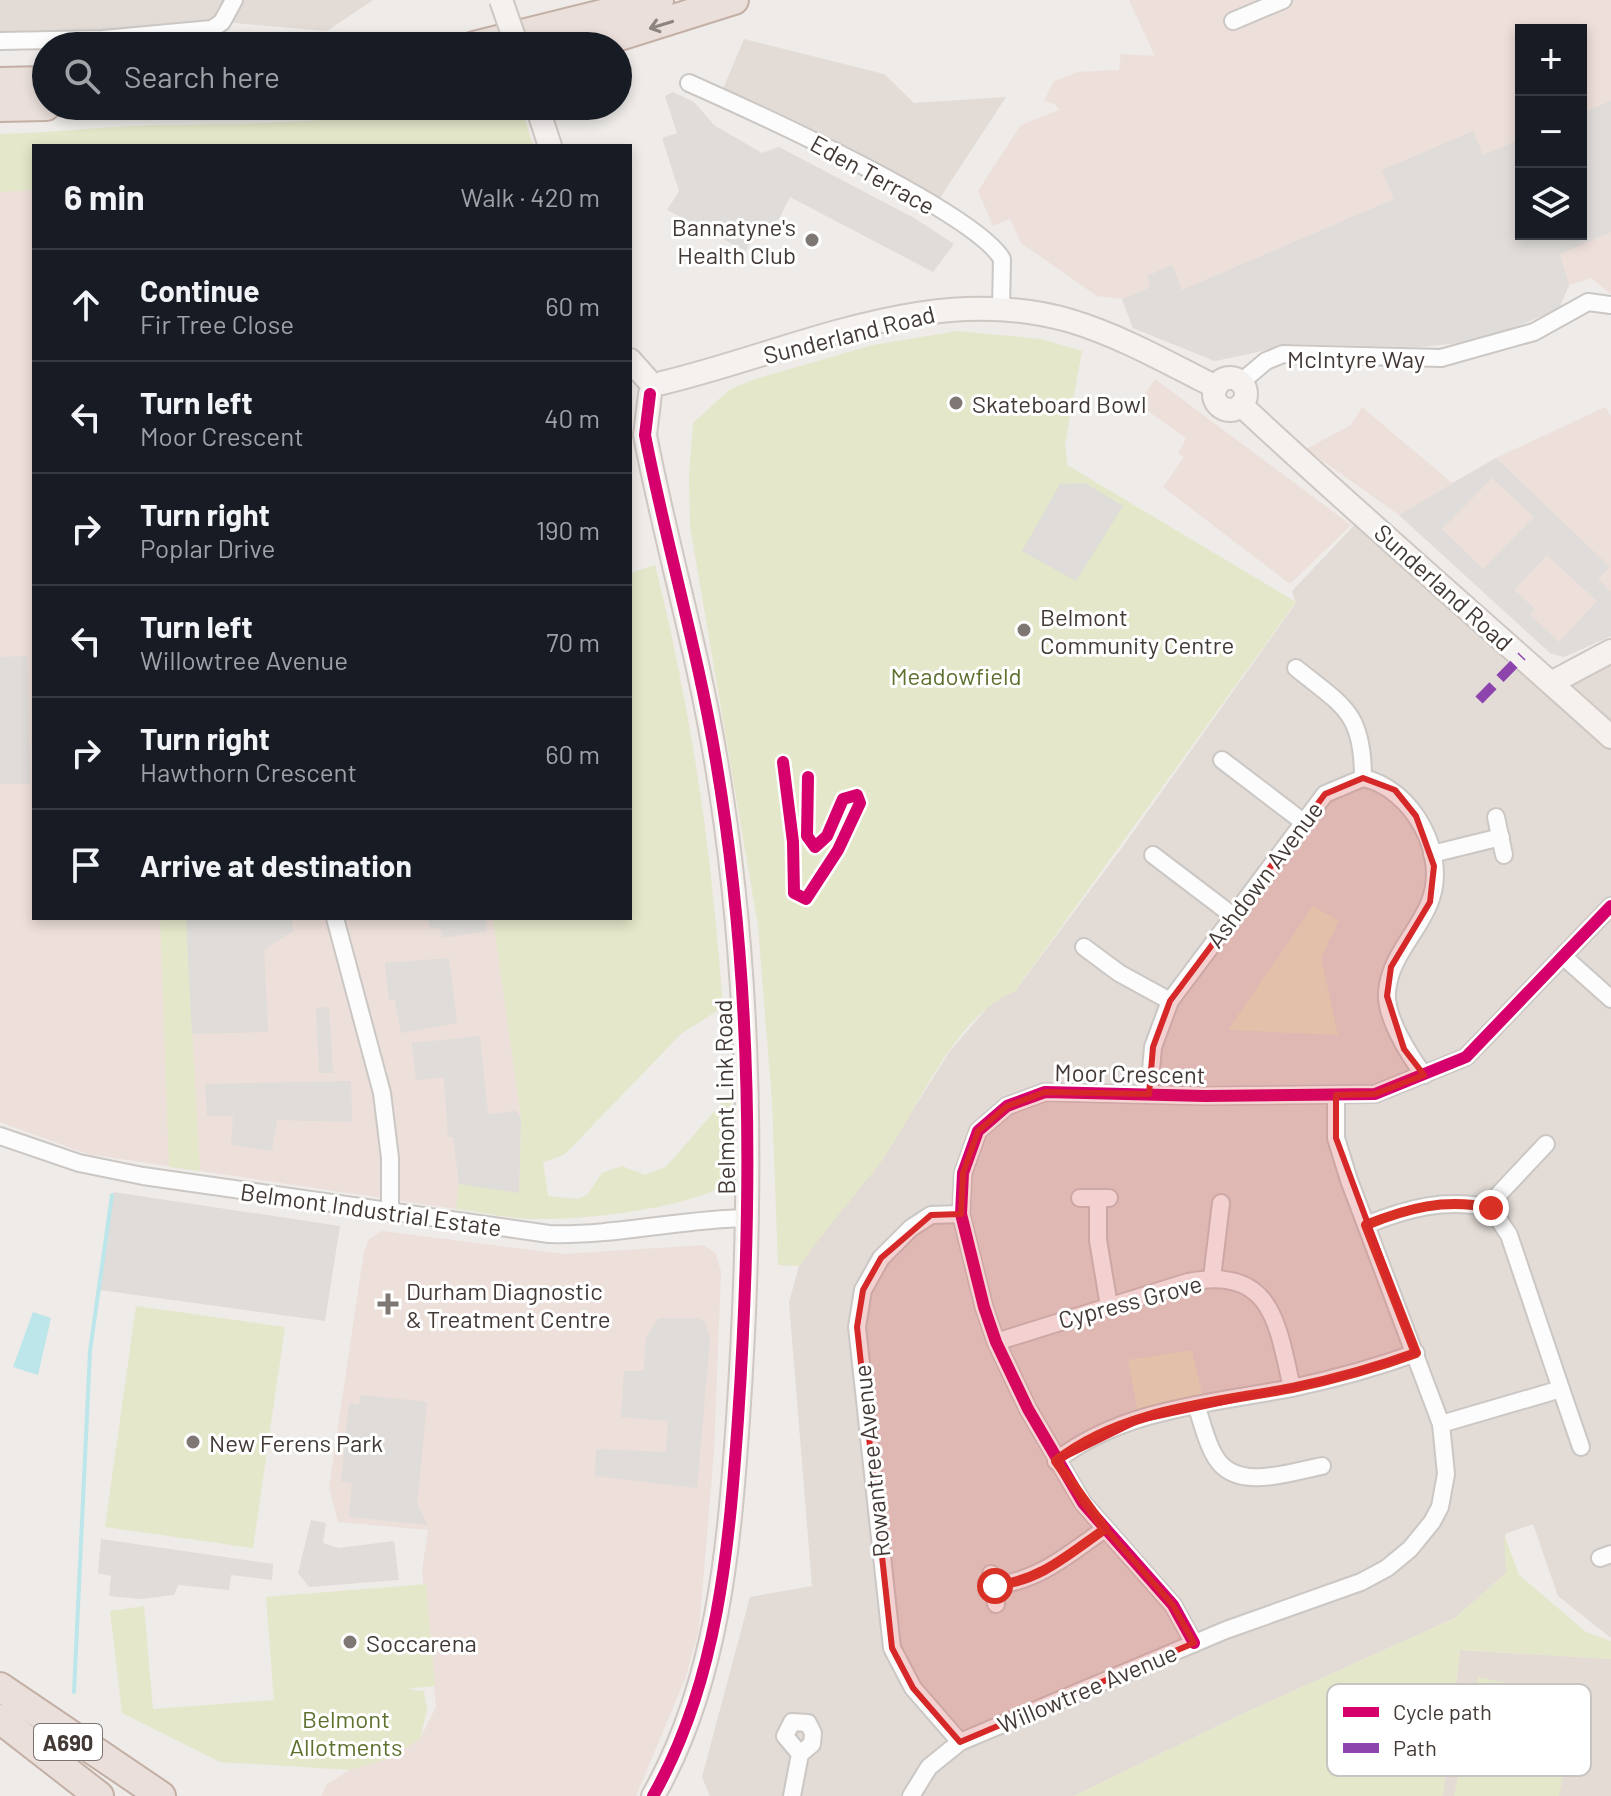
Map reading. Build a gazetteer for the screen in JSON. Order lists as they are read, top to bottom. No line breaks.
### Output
{"streets":{"highway":["A690"],"street":["Eden Terrace","Sunderland Road","McIntyre Way","Ashdown Avenue","Moor Crescent","Belmont Link Road","Belmont Industrial Estate","Cypress Grove","Rowantree Avenue","Willowtree Avenue"]},"crossings":[["Eden Terrace","Sunderland Road"],["Sunderland Road","McIntyre Way"],["Sunderland Road","Belmont Link Road"],["Ashdown Avenue","Moor Crescent"],["Moor Crescent","Cypress Grove"],["Moor Crescent","Rowantree Avenue"],["Moor Crescent","Willowtree Avenue"],["Belmont Link Road","Belmont Industrial Estate"],["Rowantree Avenue","Willowtree Avenue"]],"parks":["Meadowfield","Belmont Allotments"],"places":{"other":["Bannatyne's Health Club","Skateboard Bowl","Belmont Community Centre","New Ferens Park","Soccarena"],"health":["Durham Diagnostic & Treatment Centre"]},"legend":["Cycle path","Path"],"page":{"map_buttons":["+","−"],"search":"Search here","heading":["6 min","Walk · 420 m"],"list":[["Continue","Fir Tree Close","60 m"],["Turn left","Moor Crescent","40 m"],["Turn right","Poplar Drive","190 m"],["Turn left","Willowtree Avenue","70 m"],["Turn right","Hawthorn Crescent","60 m"],"Arrive at destination"]}}
